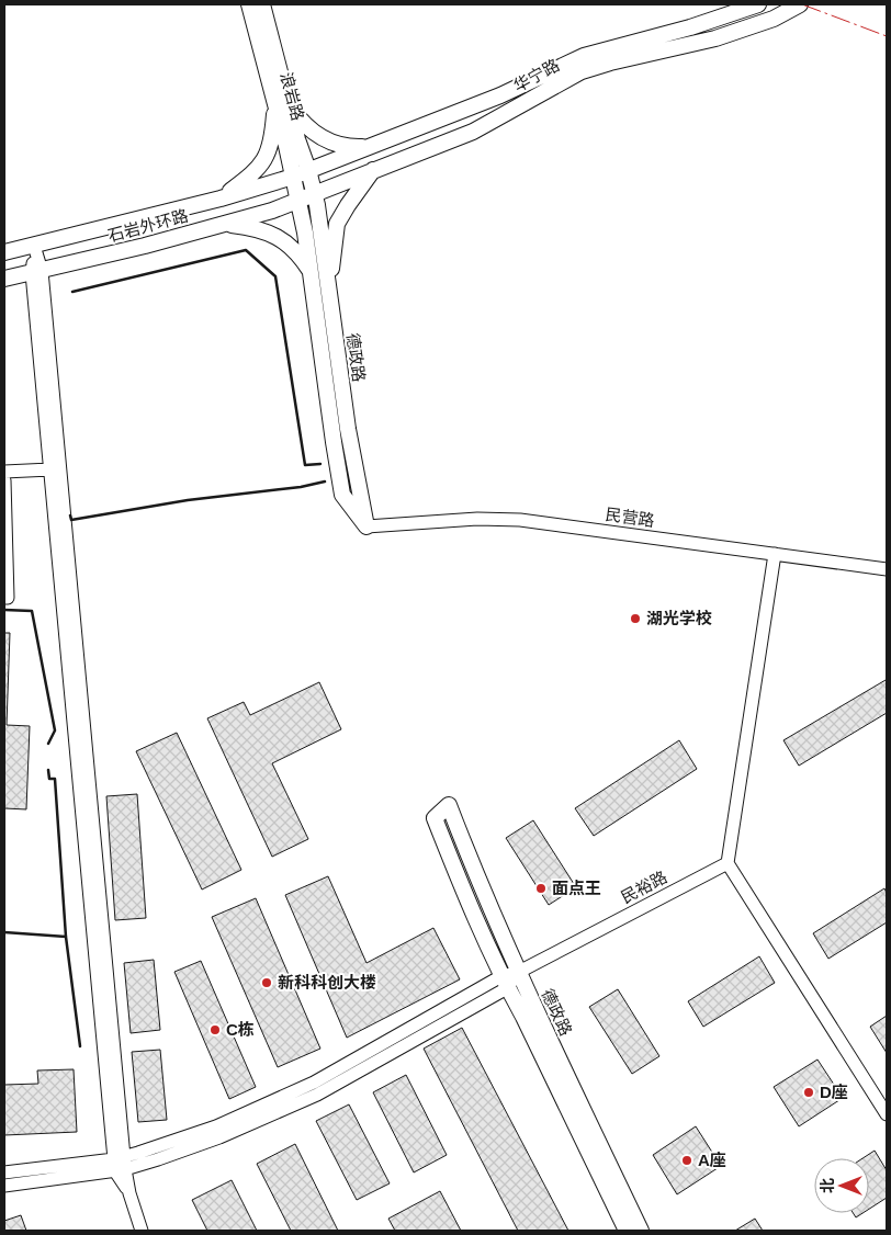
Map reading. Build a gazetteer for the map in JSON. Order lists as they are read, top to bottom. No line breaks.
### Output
{"streets":{"main road":["华宁路","浪岩路","石岩外环路","德政路"],"street":["民营路","民裕路"]},"crossings":[["华宁路","浪岩路"],["华宁路","石岩外环路"],["华宁路","德政路"],["浪岩路","石岩外环路"],["浪岩路","德政路"],["石岩外环路","德政路"],["德政路","民营路"],["德政路","民裕路"]],"places":["湖光学校","面点王","新科科创大楼","C栋","D座","A座"],"north":"left"}
